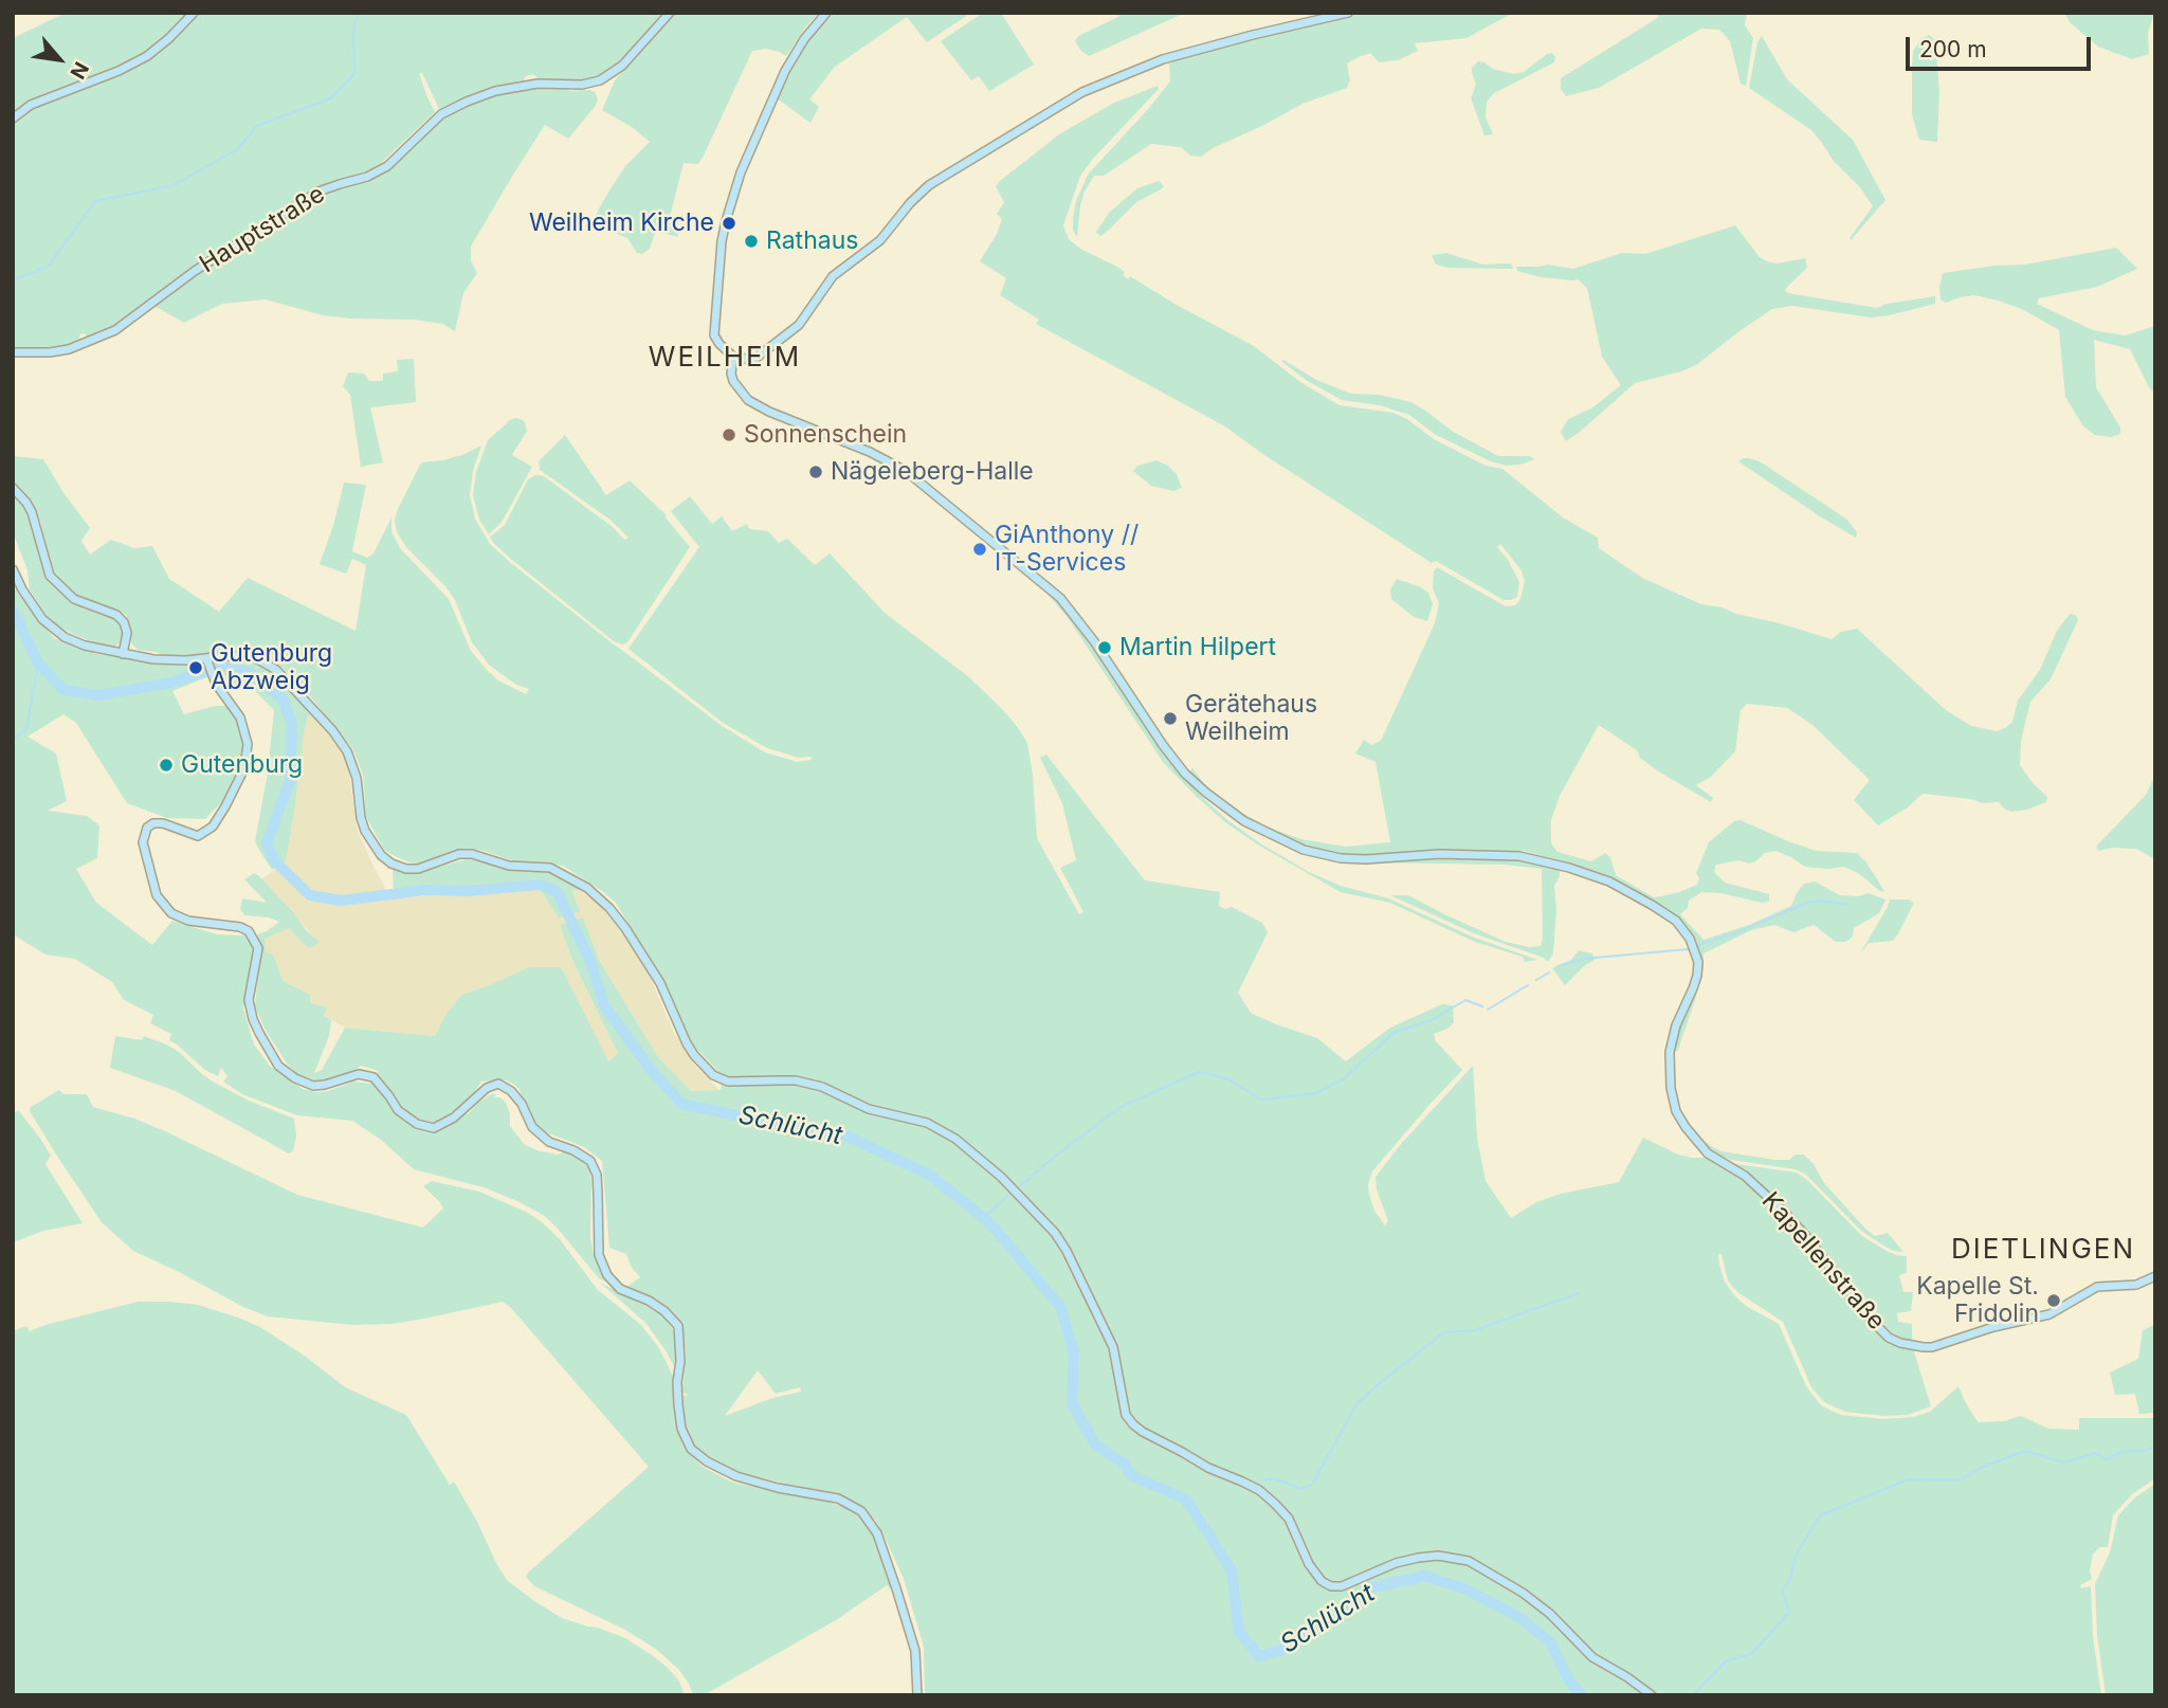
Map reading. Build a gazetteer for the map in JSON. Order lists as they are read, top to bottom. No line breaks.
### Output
{"streets":{"street":["Hauptstraße","Kapellenstraße"]},"districts":["WEILHEIM","DIETLINGEN"],"water":["Schlücht"],"places":["Weilheim Kirche","Rathaus","Sonnenschein","Nägeleberg-Halle","GiAnthony // IT-Services","Martin Hilpert","Gutenburg Abzweig","Gerätehaus Weilheim","Gutenburg","Kapelle St. Fridolin"],"scale_bar":"200 m","north":"bottom right"}
